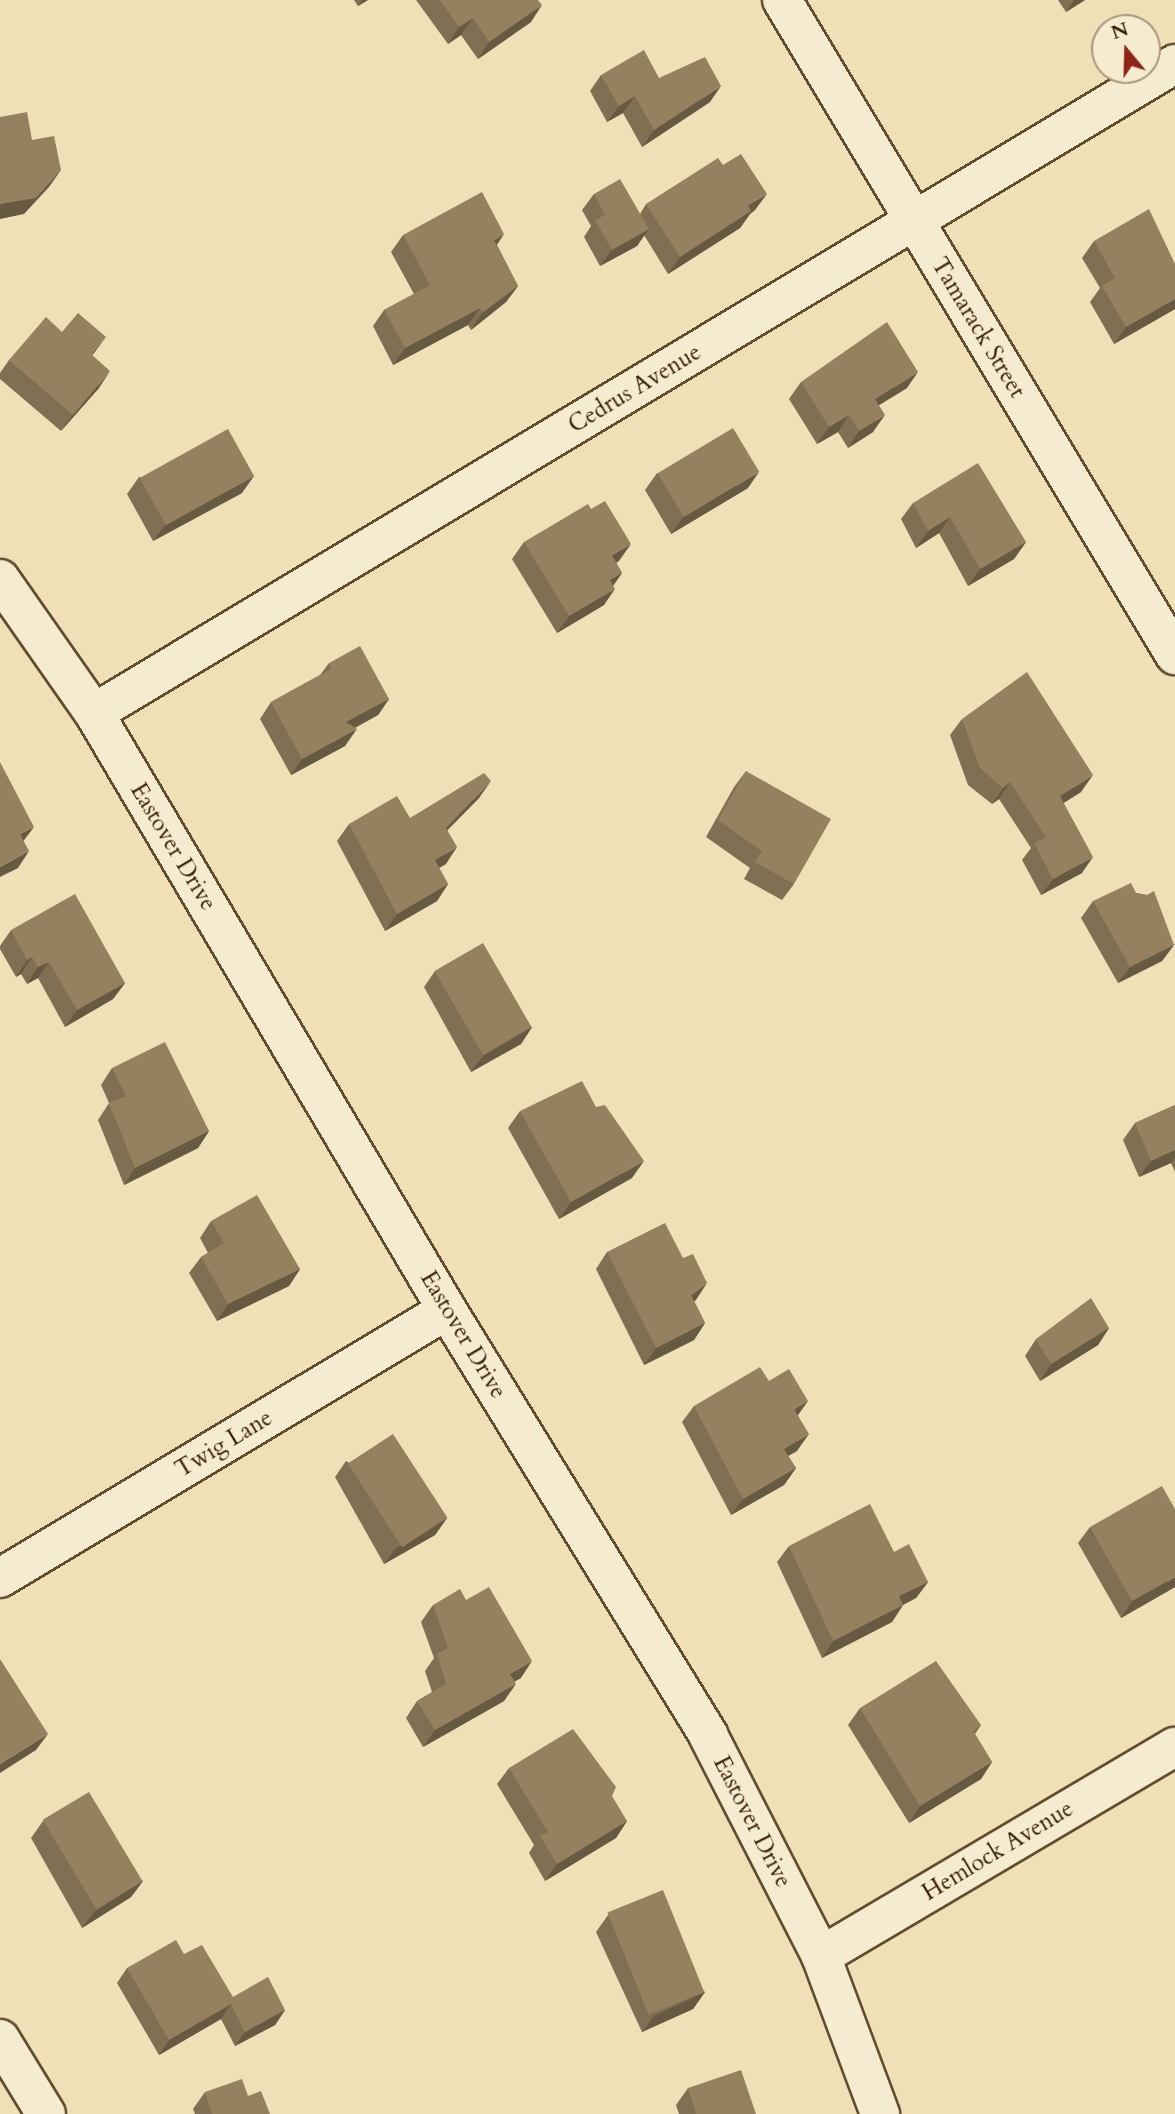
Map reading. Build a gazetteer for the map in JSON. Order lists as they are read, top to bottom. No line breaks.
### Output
{"streets":{"street":["Tamarack Street","Cedrus Avenue","Eastover Drive","Twig Lane","Hemlock Avenue"]},"crossings":[["Tamarack Street","Cedrus Avenue"],["Cedrus Avenue","Eastover Drive"],["Eastover Drive","Twig Lane"],["Eastover Drive","Hemlock Avenue"]],"north":"top"}
